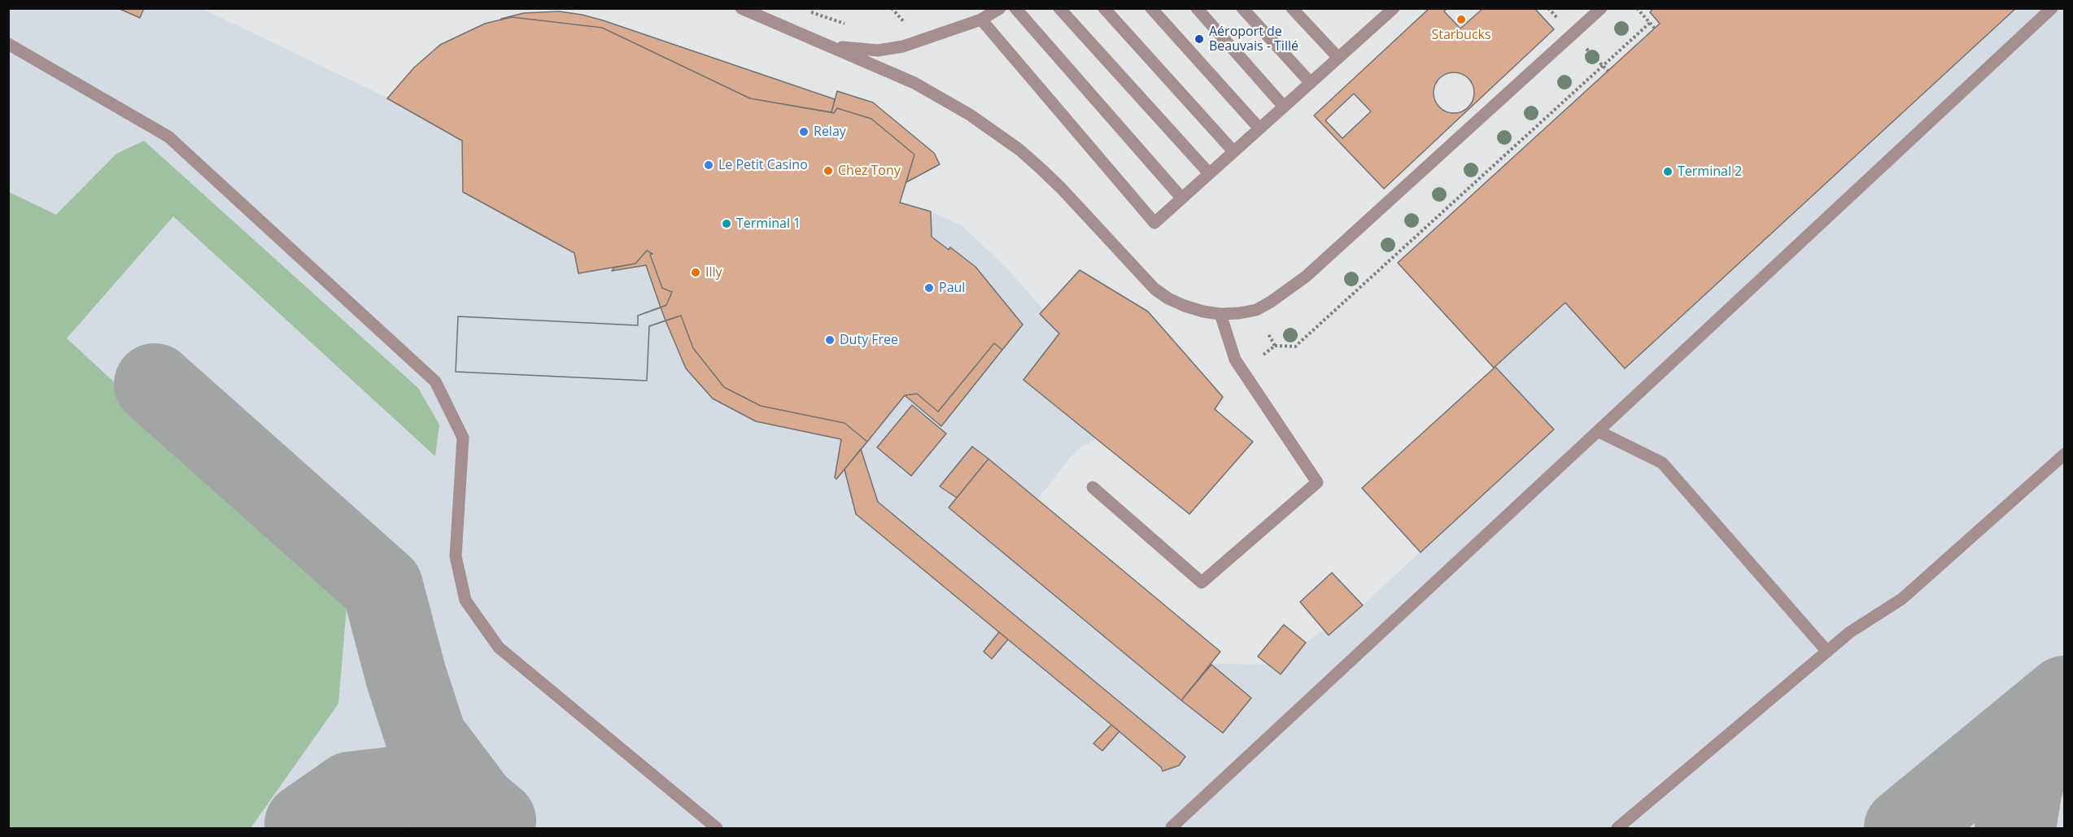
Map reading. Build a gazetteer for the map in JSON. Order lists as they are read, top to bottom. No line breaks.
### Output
{"places":["Starbucks","Aéroport de Beauvais - Tillé","Relay","Le Petit Casino","Chez Tony","Terminal 2","Terminal 1","Illy","Paul","Duty Free"]}
